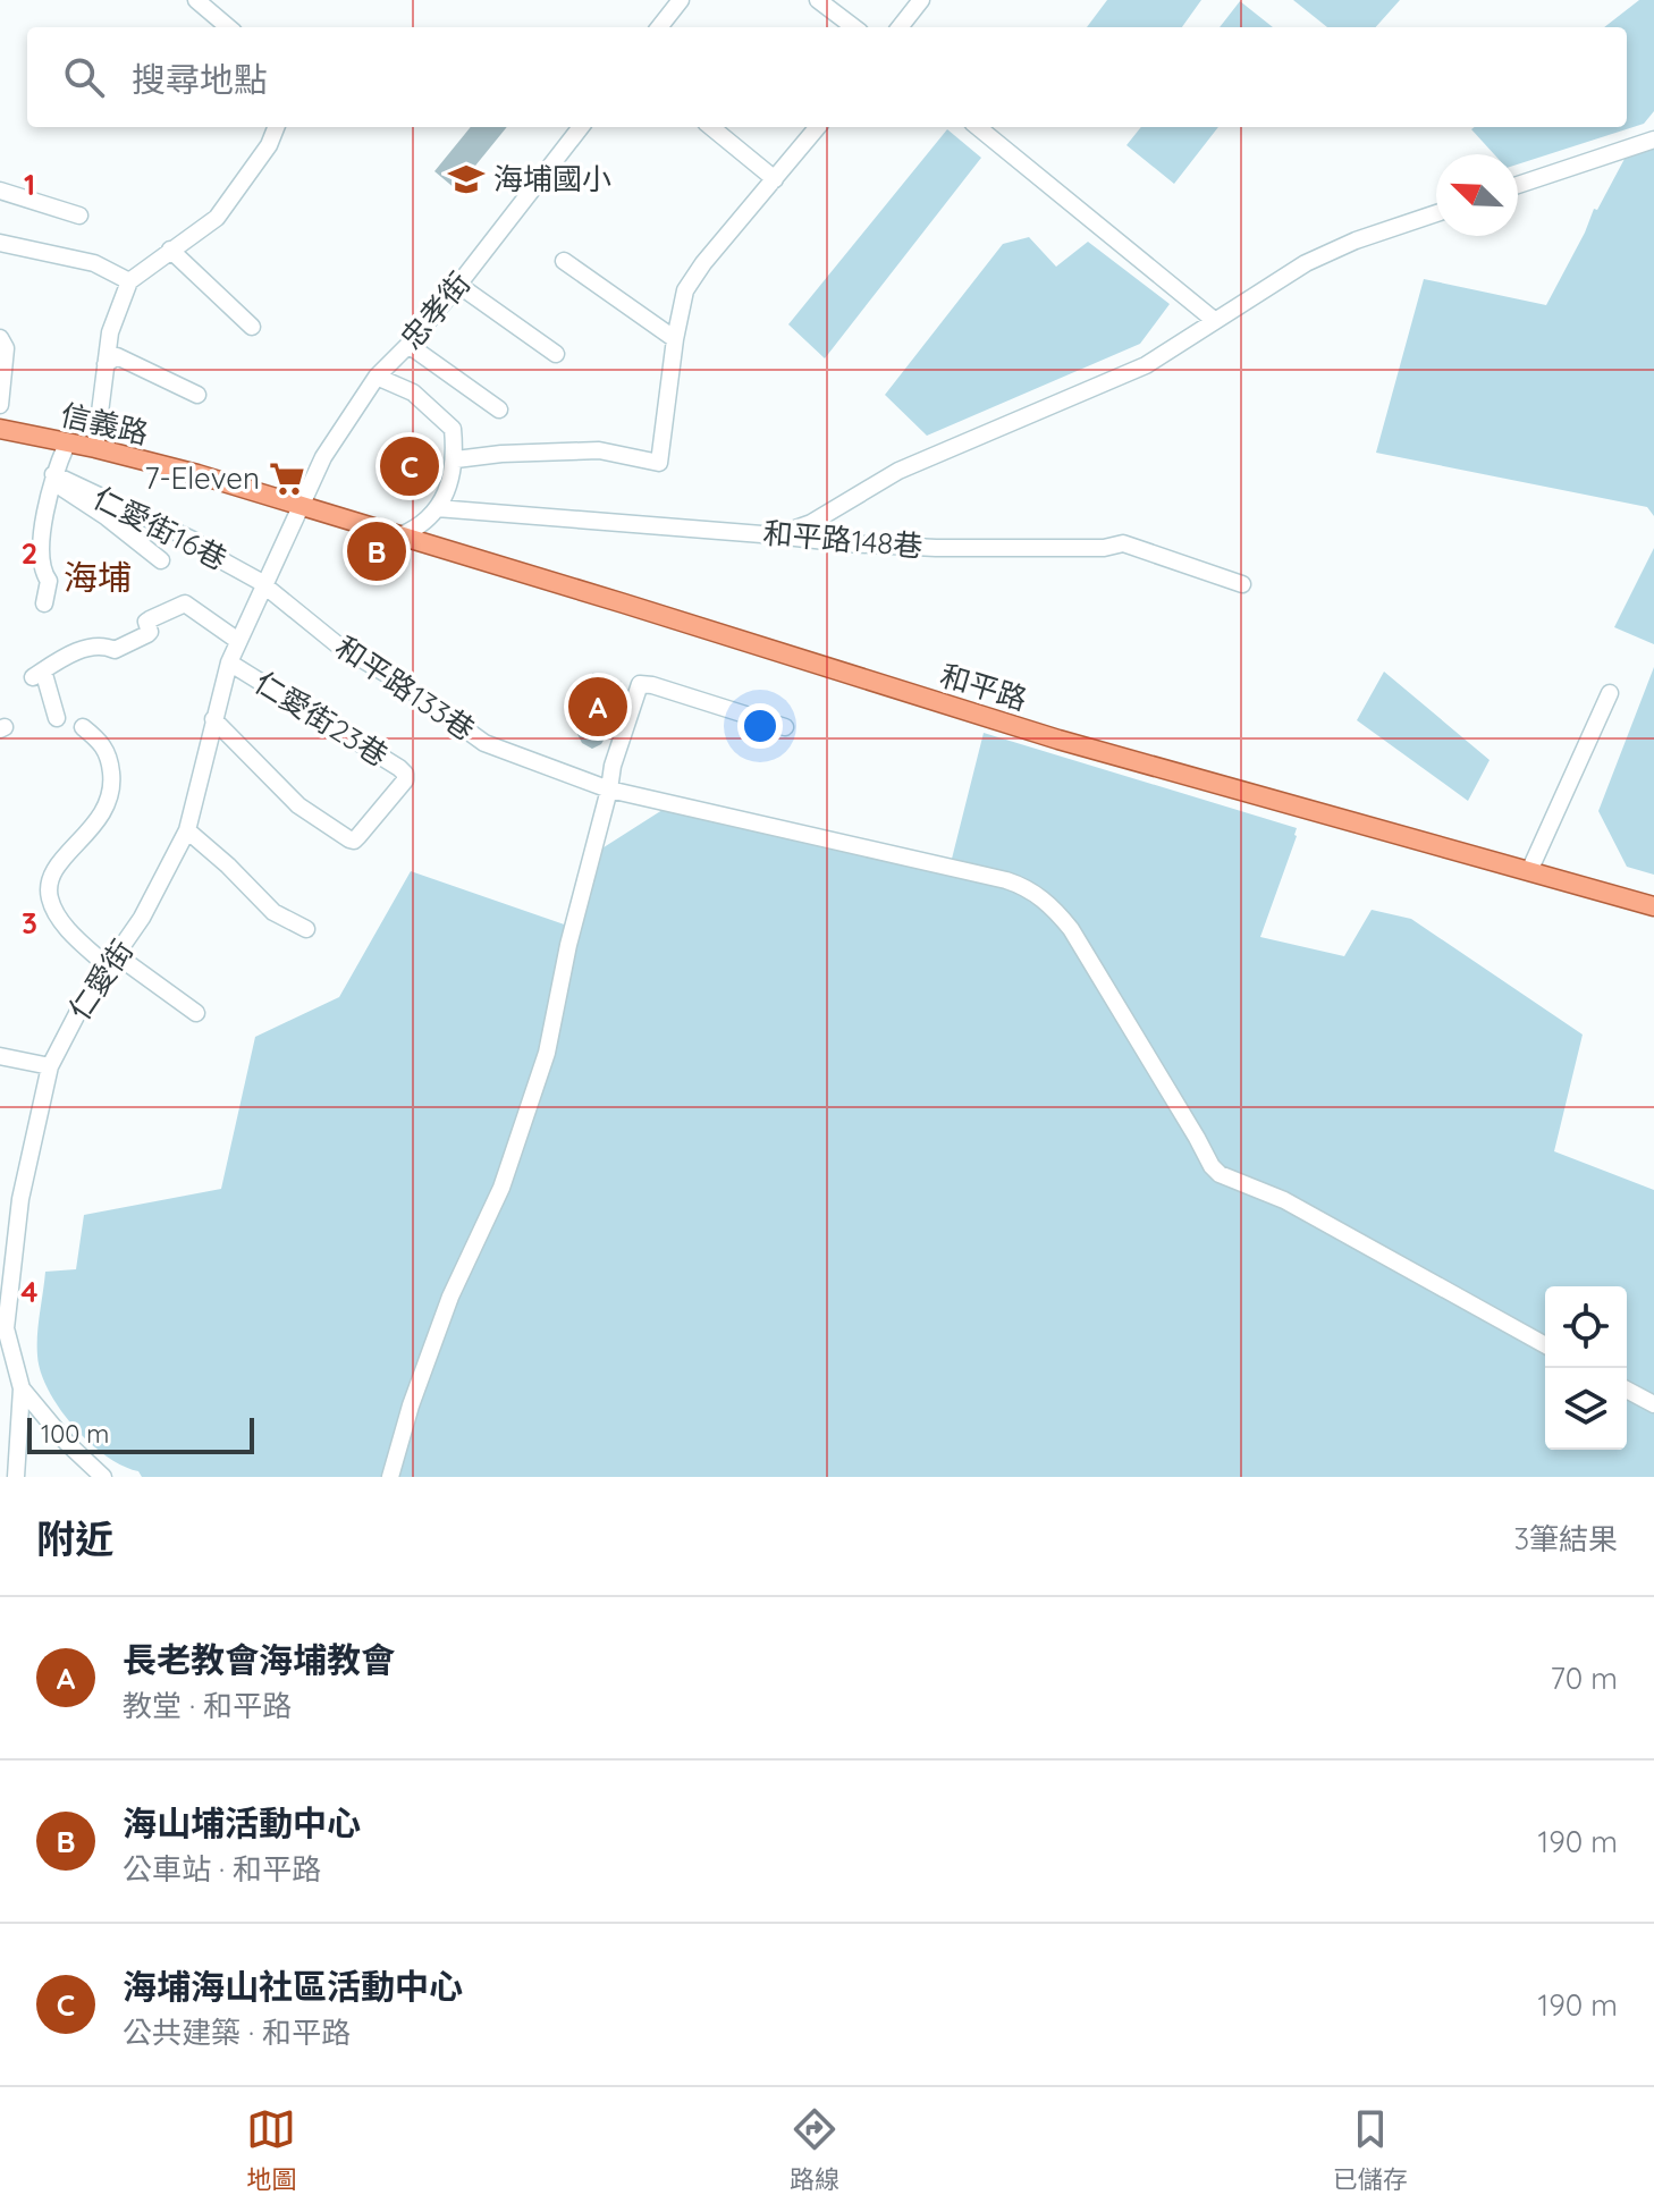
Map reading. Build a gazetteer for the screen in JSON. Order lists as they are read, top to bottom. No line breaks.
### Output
{"streets":{"main road":["信義路","和平路"],"street":["忠孝街","仁愛街16巷","和平路148巷","和平路133巷","仁愛街23巷","仁愛街"]},"crossings":[["忠孝街","信義路"],["忠孝街","和平路"],["忠孝街","仁愛街"],["信義路","和平路"],["信義路","仁愛街"],["仁愛街16巷","和平路133巷"],["仁愛街16巷","仁愛街"],["和平路","仁愛街"],["和平路133巷","仁愛街"],["仁愛街23巷","仁愛街"]],"districts":["海埔"],"places":{"school or university":["海埔國小"],"supermarket":["7-Eleven"]},"scale_bar":"100 m","north":"top left","page":{"search":"搜尋地點","pins":["C","B","A"],"scale":"100 m","heading":["附近","3筆結果"],"list":[{"mark":"A","name":"長老教會海埔教會","note":"教堂 · 和平路","value":"70 m"},{"mark":"B","name":"海山埔活動中心","note":"公車站 · 和平路","value":"190 m"},{"mark":"C","name":"海埔海山社區活動中心","note":"公共建築 · 和平路","value":"190 m"}],"nav":["地圖","路線","已儲存"]},"grid":{"rows":["1","2","3","4"]}}
